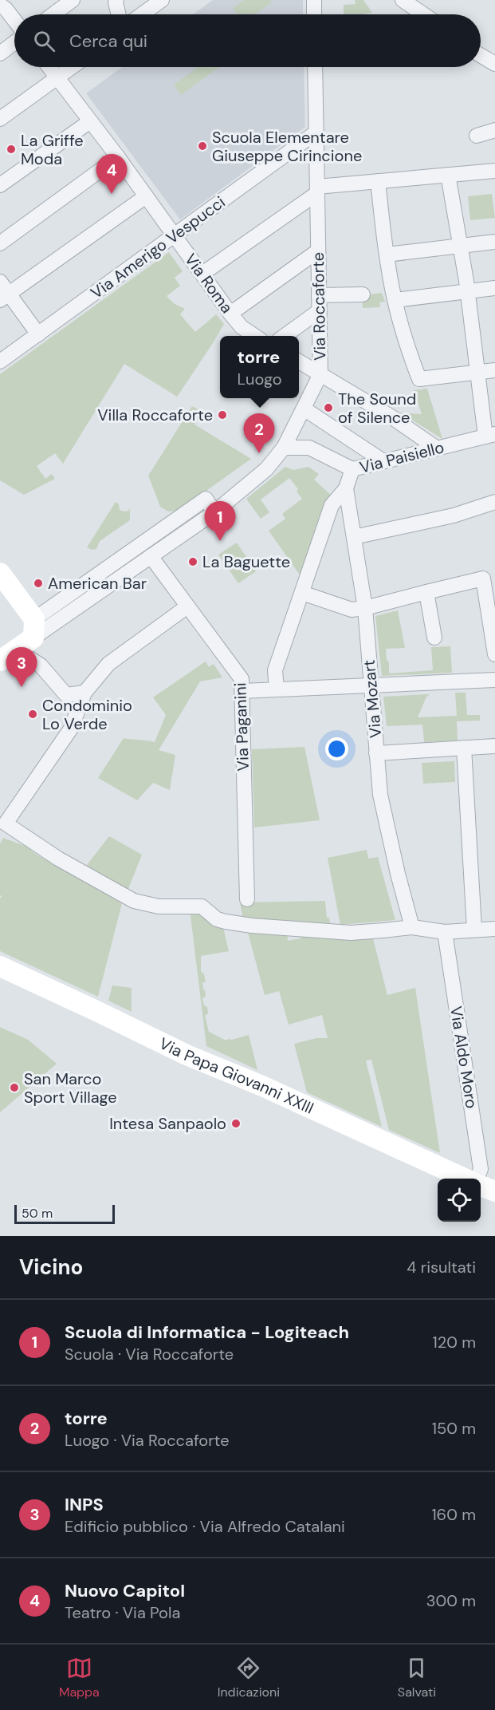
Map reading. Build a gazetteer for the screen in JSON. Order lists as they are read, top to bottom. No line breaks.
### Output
{"streets":{"street":["Via Amerigo Vespucci","Via Roma","Via Roccaforte","Via Paisiello","Via Mozart","Via Paganini","Via Aldo Moro","Via Papa Giovanni XXIII"]},"crossings":[["Via Amerigo Vespucci","Via Roma"],["Via Amerigo Vespucci","Via Roccaforte"],["Via Roccaforte","Via Paisiello"],["Via Roccaforte","Via Paganini"],["Via Paisiello","Via Mozart"]],"places":["Scuola Elementare Giuseppe Cirincione","La Griffe Moda","The Sound of Silence","Villa Roccaforte","La Baguette","American Bar","Condominio Lo Verde","San Marco Sport Village","Intesa Sanpaolo"],"scale_bar":"50 m","page":{"search":"Cerca qui","pins":["4","2","1","3"],"popup":["torre","Luogo"],"scale":"50 m","heading":["Vicino","4 risultati"],"list":[{"mark":"1","name":"Scuola di Informatica - Logiteach","note":"Scuola · Via Roccaforte","value":"120 m"},{"mark":"2","name":"torre","note":"Luogo · Via Roccaforte","value":"150 m"},{"mark":"3","name":"INPS","note":"Edificio pubblico · Via Alfredo Catalani","value":"160 m"},{"mark":"4","name":"Nuovo Capitol","note":"Teatro · Via Pola","value":"300 m"}],"nav":["Mappa","Indicazioni","Salvati"]}}
